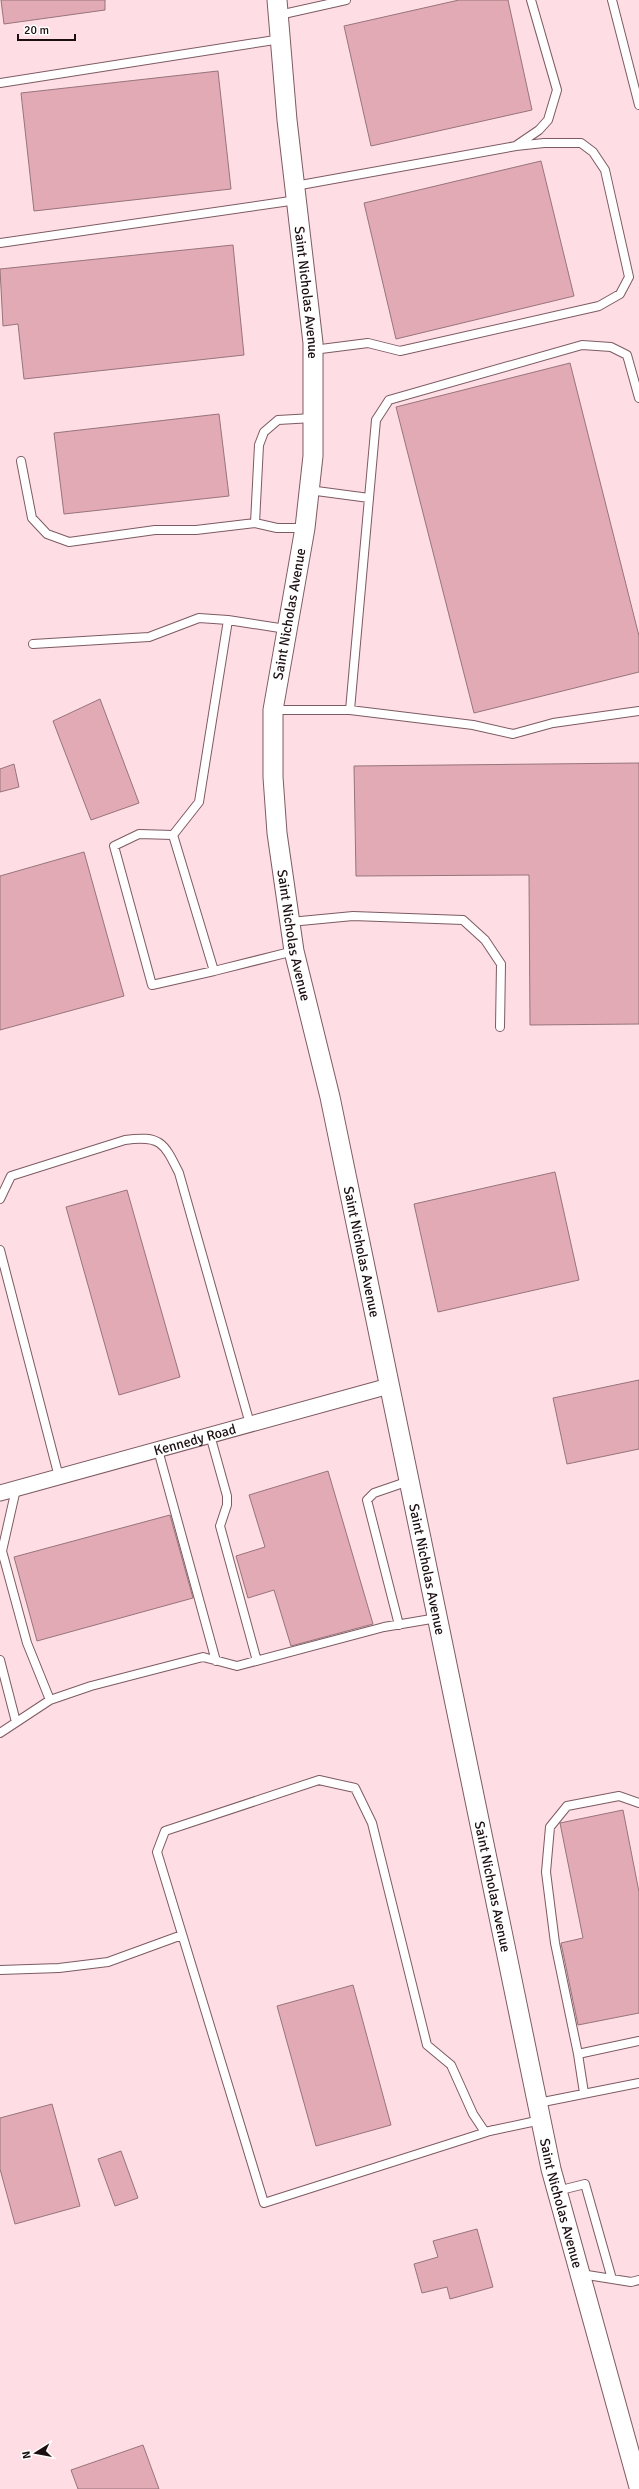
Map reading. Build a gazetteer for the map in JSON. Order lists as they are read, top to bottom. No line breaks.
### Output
{"streets":{"street":["Saint Nicholas Avenue","Kennedy Road"]},"crossings":[["Saint Nicholas Avenue","Kennedy Road"]],"scale_bar":"20 m","north":"left"}
